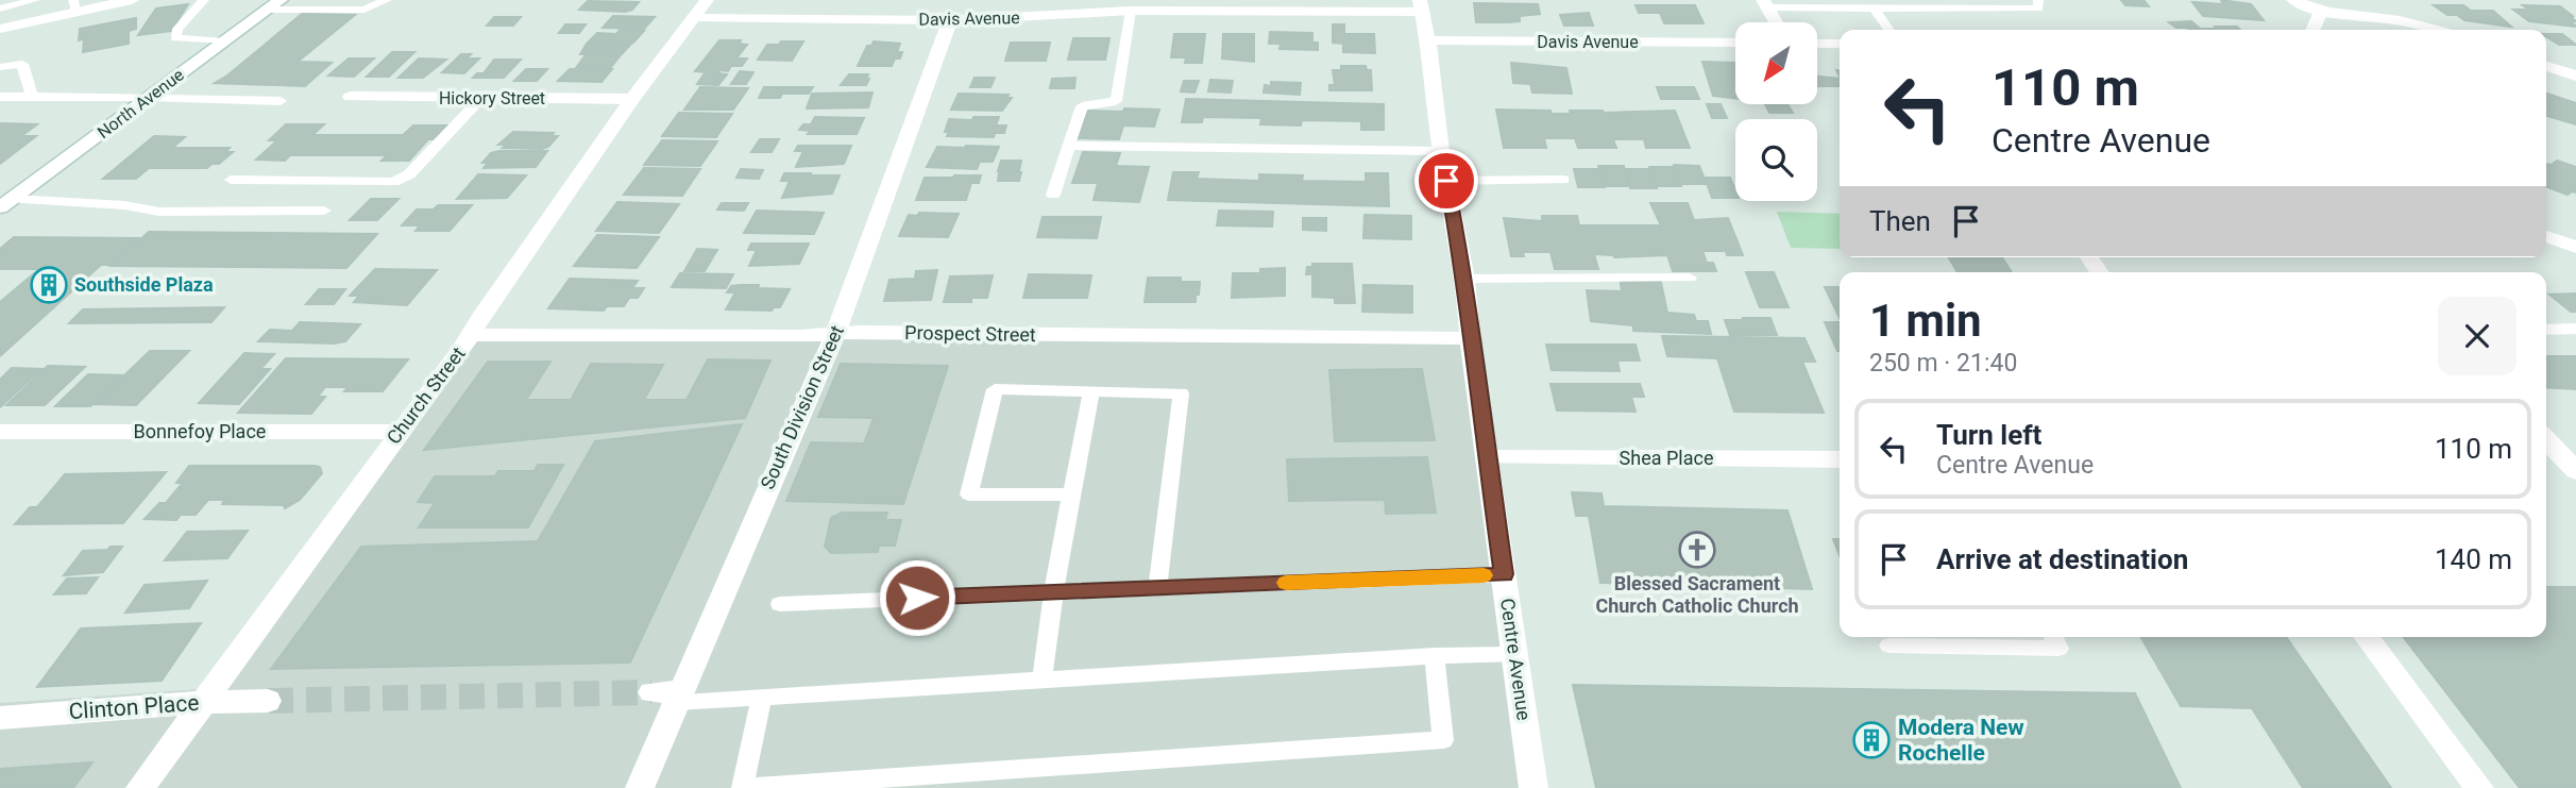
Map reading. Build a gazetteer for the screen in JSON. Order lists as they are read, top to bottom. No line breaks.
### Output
{"streets":{"street":["Davis Avenue","Hickory Street","North Avenue","Prospect Street","Church Street","South Division Street","Bonnefoy Place","Shea Place","Centre Avenue","Clinton Place"]},"crossings":[["Davis Avenue","Church Street"],["Davis Avenue","South Division Street"],["Davis Avenue","Centre Avenue"],["Hickory Street","Church Street"],["Prospect Street","Church Street"],["Prospect Street","South Division Street"],["Prospect Street","Centre Avenue"],["Church Street","Bonnefoy Place"],["Church Street","Clinton Place"],["Shea Place","Centre Avenue"]],"places":{"building":["Southside Plaza","Modera New Rochelle"],"church":["Blessed Sacrament Church Catholic Church"]},"north":"bottom left","page":{"turn":["110 m","Centre Avenue"],"then":"Then","heading":["1 min","250 m · 21:40"],"list":[{"name":"Turn left","note":"Centre Avenue","value":"110 m"},{"name":"Arrive at destination","value":"140 m"}]}}
